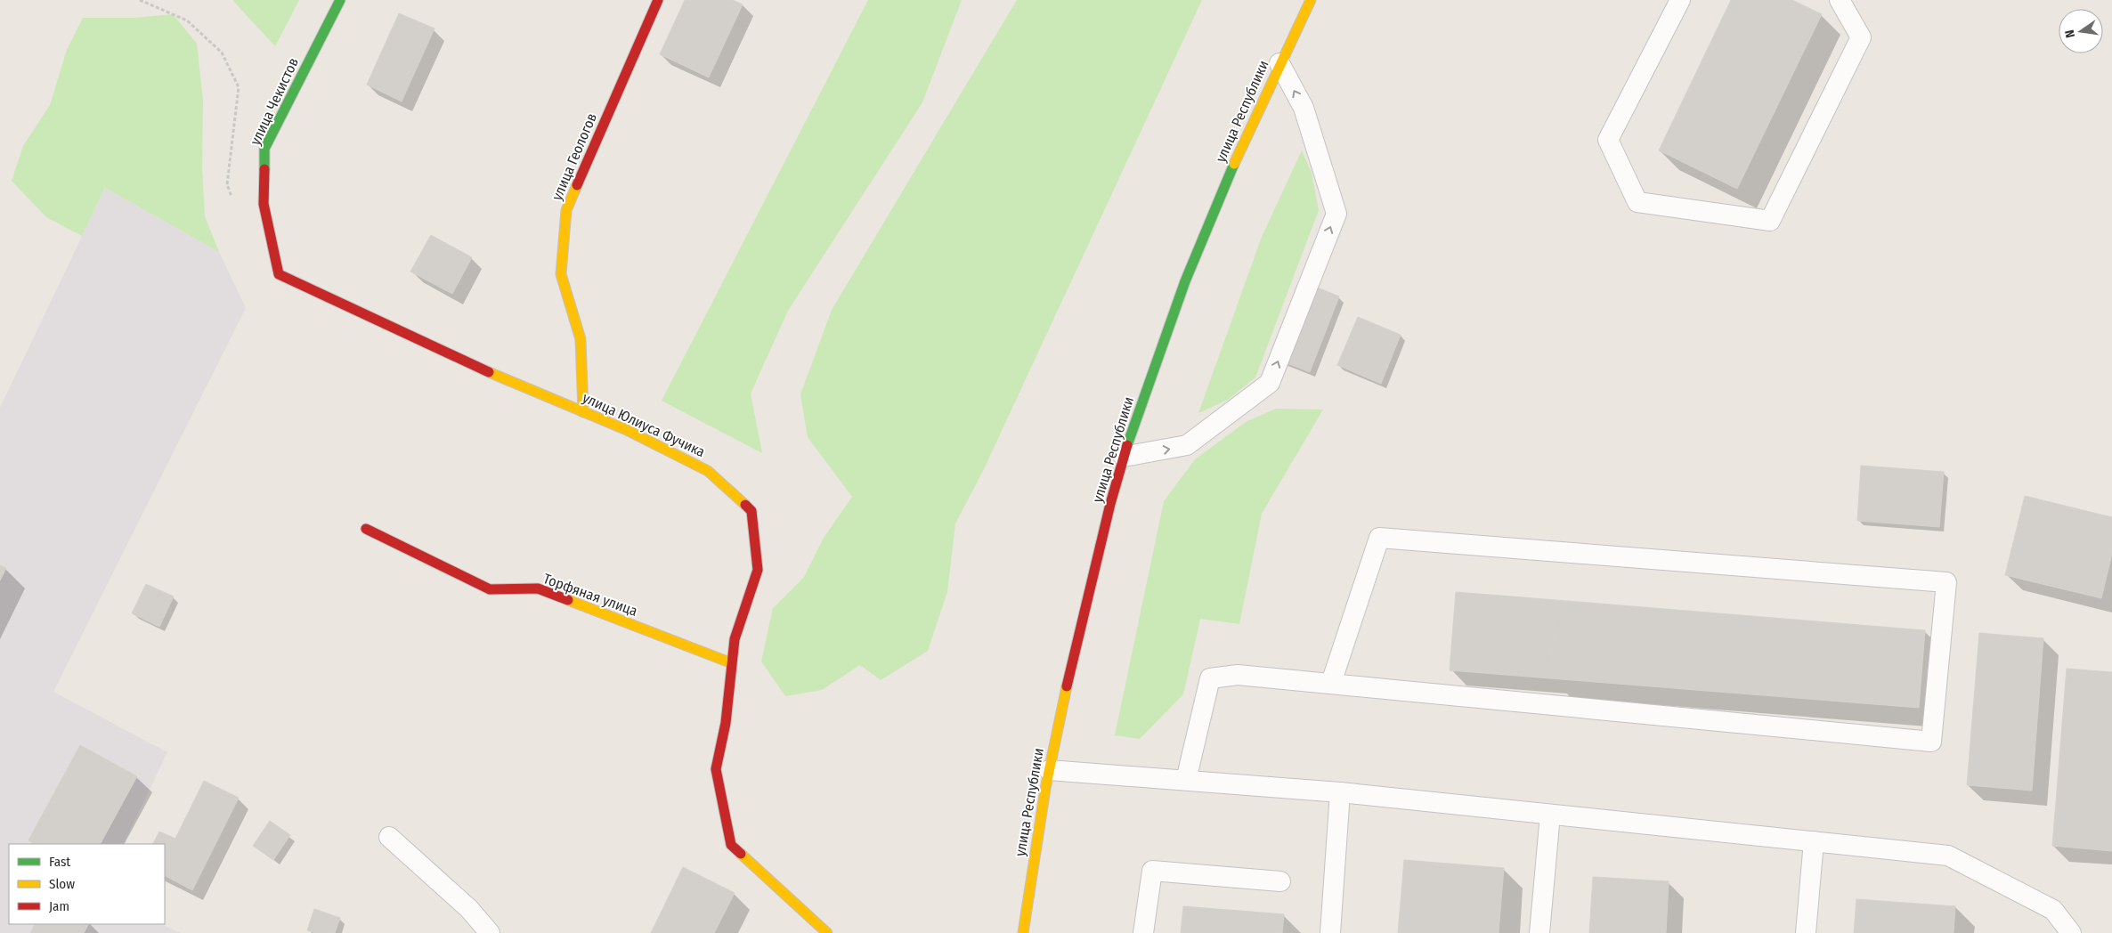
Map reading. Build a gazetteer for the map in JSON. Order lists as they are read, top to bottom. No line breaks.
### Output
{"streets":{"street":["улица Чекистов","улица Республики","улица Геологов","улица Юлиуса Фучика","Торфяная улица"]},"crossings":[["улица Чекистов","улица Юлиуса Фучика"],["улица Геологов","улица Юлиуса Фучика"],["улица Юлиуса Фучика","Торфяная улица"]],"legend":["Fast","Slow","Jam"],"north":"left"}
